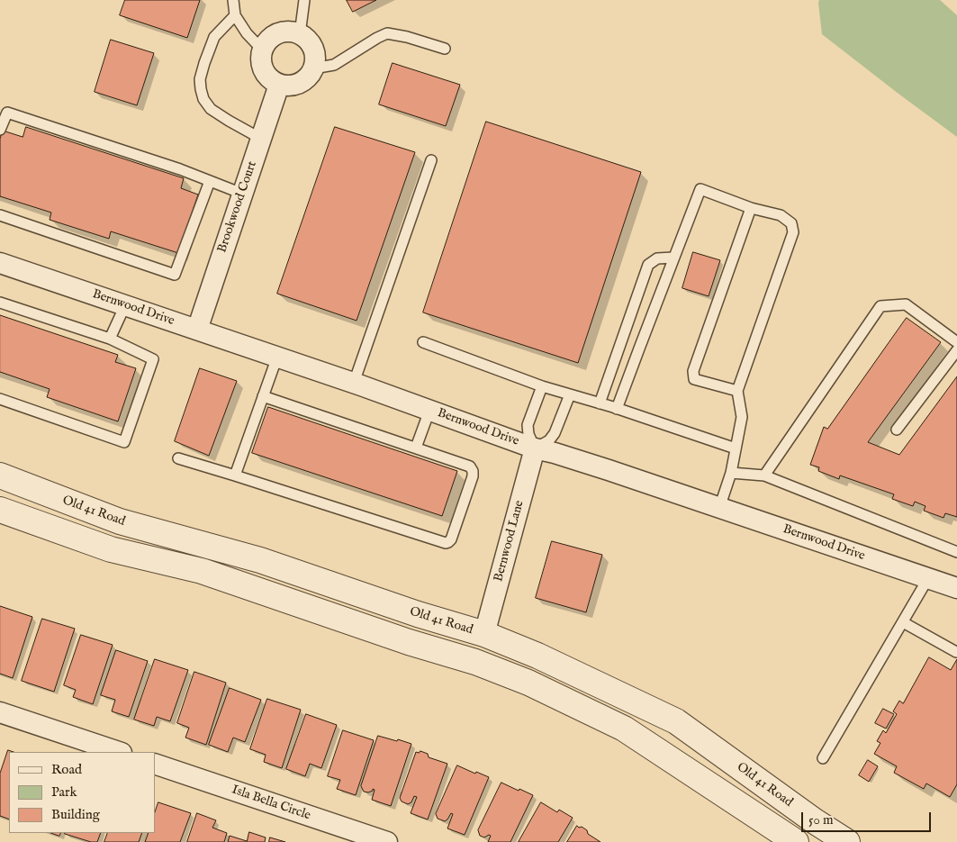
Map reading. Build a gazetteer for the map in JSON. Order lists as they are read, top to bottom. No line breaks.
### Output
{"streets":{"street":["Brookwood Court","Bernwood Drive","Old 41 Road","Bernwood Lane","Isla Bella Circle"]},"crossings":[["Brookwood Court","Bernwood Drive"],["Bernwood Drive","Bernwood Lane"],["Old 41 Road","Bernwood Lane"]],"legend":["Road","Park","Building"],"scale_bar":"50 m"}
